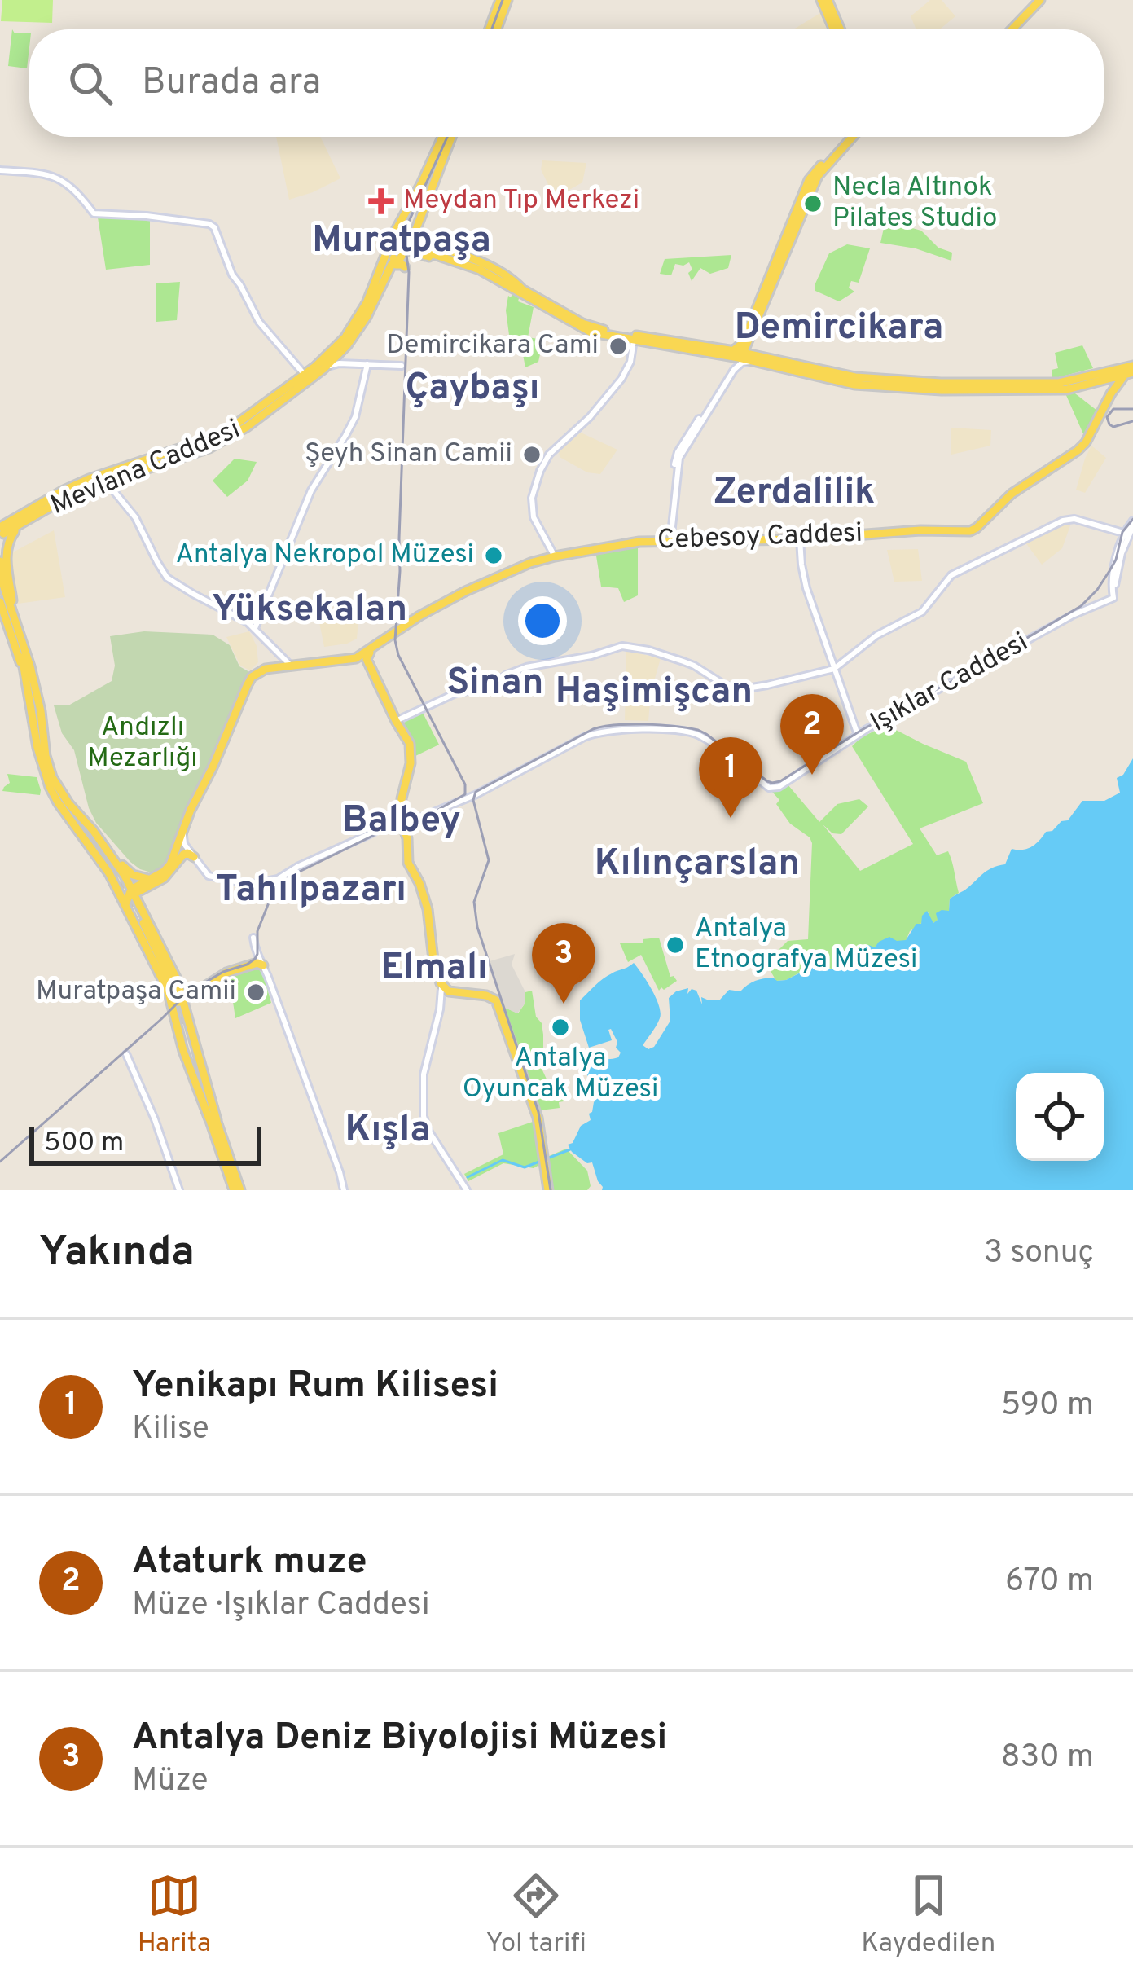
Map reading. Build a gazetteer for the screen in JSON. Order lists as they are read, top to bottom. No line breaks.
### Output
{"streets":{"main road":["Mevlana Caddesi","Cebesoy Caddesi"],"street":["Işıklar Caddesi"]},"districts":["Muratpaşa","Demircikara","Çaybaşı","Zerdalilik","Yüksekalan","Sinan","Haşimişcan","Balbey","Kılınçarslan","Tahılpazarı","Elmalı","Kışla"],"parks":["Andızlı Mezarlığı"],"places":{"health":["Meydan Tıp Merkezi"],"other":["Necla Altınok Pilates Studio","Demircikara Cami","Şeyh Sinan Camii","Antalya Nekropol Müzesi","Antalya Etnografya Müzesi","Muratpaşa Camii","Antalya Oyuncak Müzesi"]},"scale_bar":"500 m","page":{"search":"Burada ara","pins":["2","1","3"],"scale":"500 m","heading":["Yakında","3 sonuç"],"list":[{"mark":"1","name":"Yenikapı Rum Kilisesi","note":"Kilise","value":"590 m"},{"mark":"2","name":"Ataturk muze","note":"Müze · Işıklar Caddesi","value":"670 m"},{"mark":"3","name":"Antalya Deniz Biyolojisi Müzesi","note":"Müze","value":"830 m"}],"nav":["Harita","Yol tarifi","Kaydedilen"]}}
